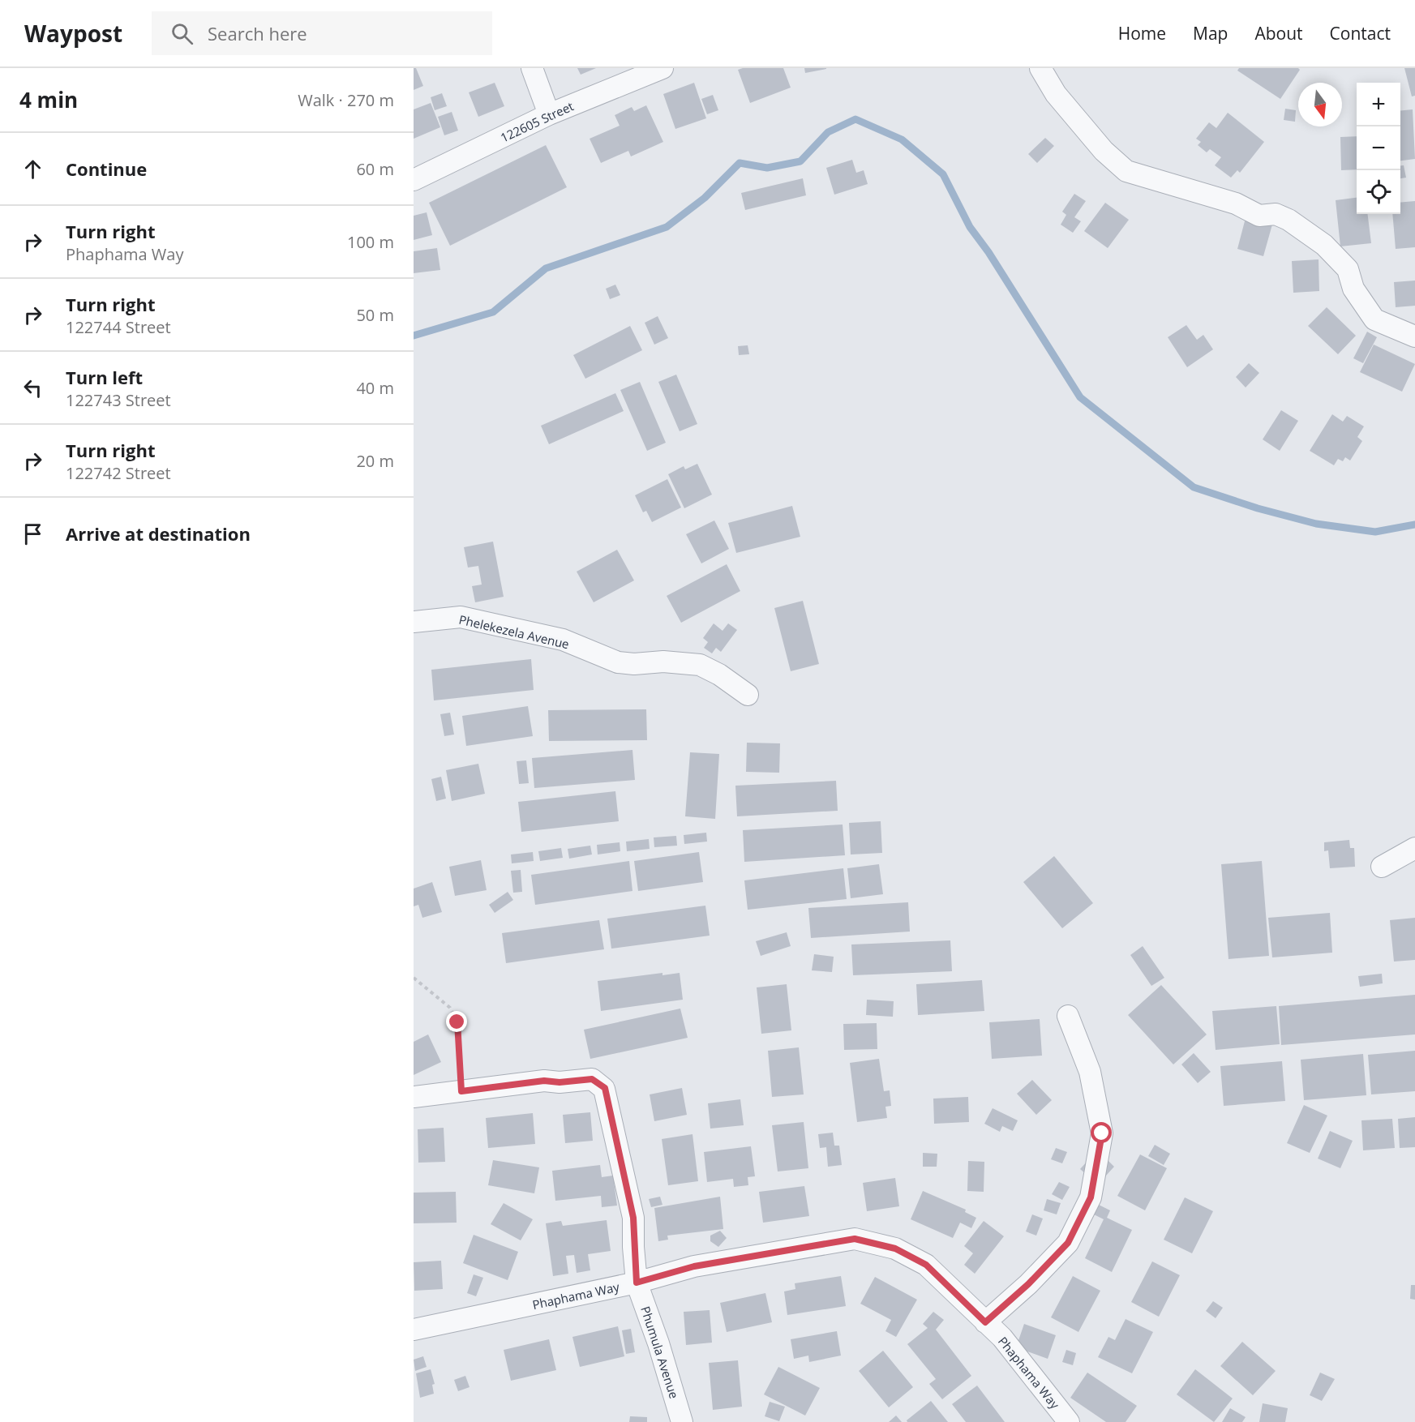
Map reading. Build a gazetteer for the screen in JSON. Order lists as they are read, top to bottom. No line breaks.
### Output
{"streets":{"street":["122605 Street","Phelekezela Avenue","Phaphama Way","Phumula Avenue"]},"crossings":[["Phaphama Way","Phumula Avenue"]],"north":"bottom","page":{"header":"Waypost","search":"Search here","nav":["Home","Map","About","Contact"],"heading":["4 min","Walk · 270 m"],"map_buttons":["+","−"],"list":[["Continue","60 m"],["Turn right","Phaphama Way","100 m"],["Turn right","122744 Street","50 m"],["Turn left","122743 Street","40 m"],["Turn right","122742 Street","20 m"],"Arrive at destination"]}}
